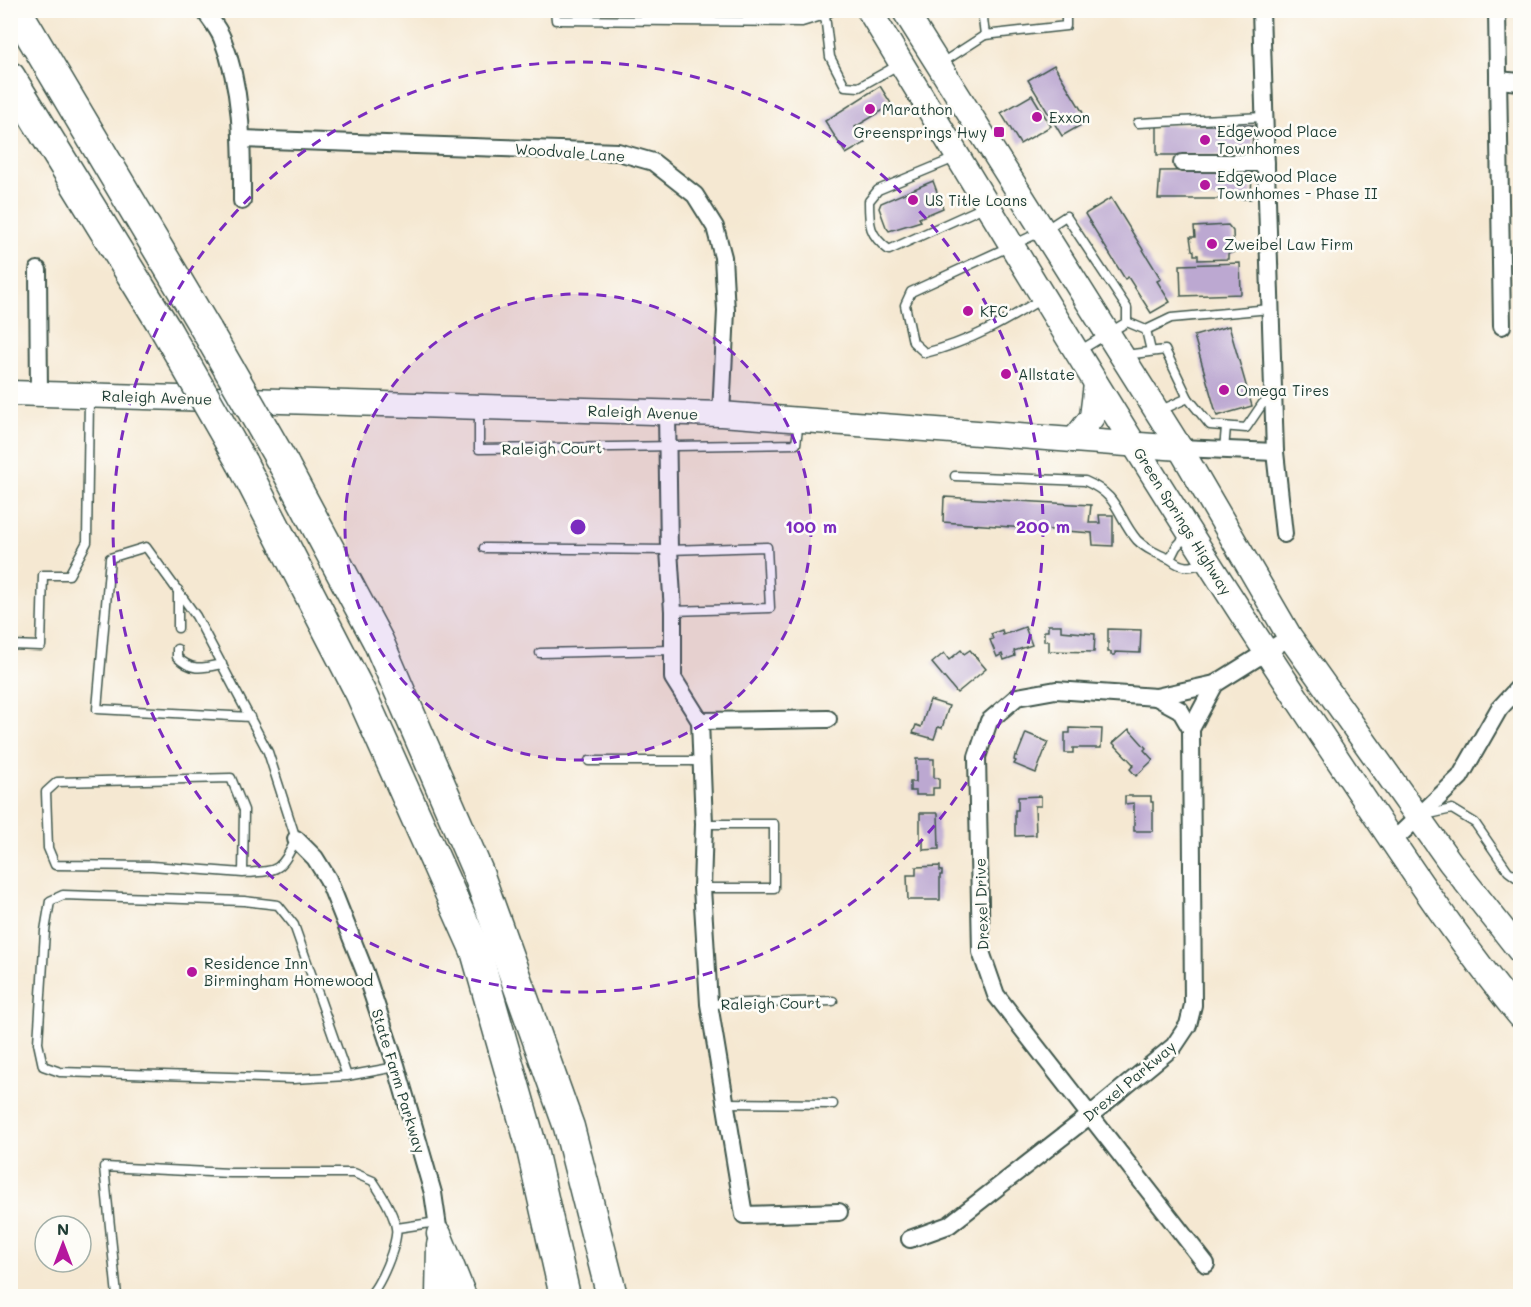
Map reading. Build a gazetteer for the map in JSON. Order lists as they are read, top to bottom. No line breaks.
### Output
{"streets":{"main road":["Raleigh Avenue","Green Springs Highway","State Farm Parkway"],"street":["Woodvale Lane","Raleigh Court","Drexel Drive","Drexel Parkway"]},"crossings":[["Woodvale Lane","Raleigh Avenue"],["Raleigh Avenue","Raleigh Court"],["Raleigh Avenue","Green Springs Highway"],["Drexel Drive","Drexel Parkway"]],"places":{"other":["Marathon","Exxon","Edgewood Place Townhomes","Edgewood Place Townhomes - Phase II","US Title Loans","Zweibel Law Firm","KFC","Allstate","Omega Tires","Residence Inn Birmingham Homewood"],"transit":["Greensprings Hwy"]},"north":"top","rings":["100 m","200 m"]}
